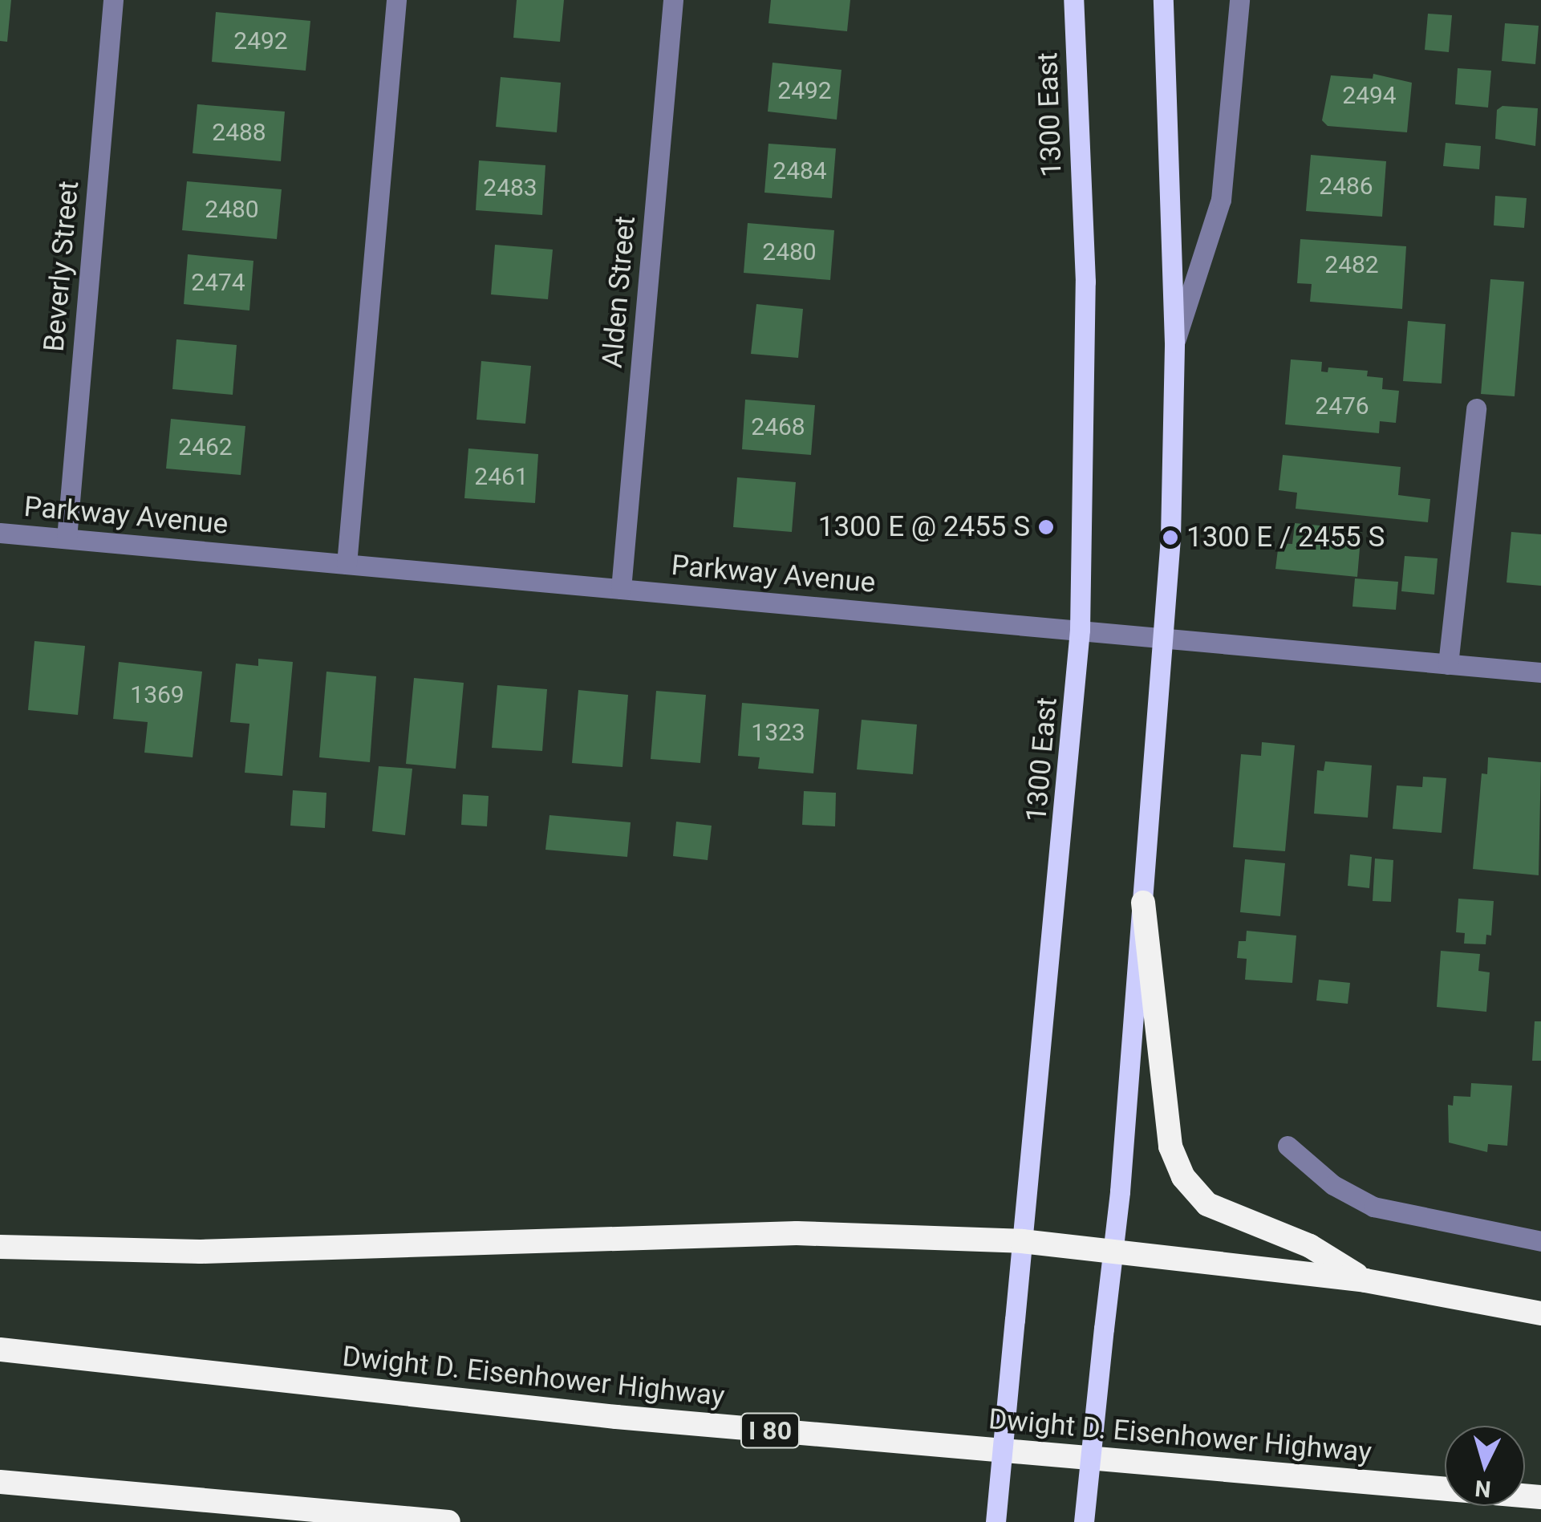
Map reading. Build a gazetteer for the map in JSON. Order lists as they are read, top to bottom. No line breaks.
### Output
{"streets":{"highway":["Dwight D. Eisenhower Highway","I 80"],"main road":["1300 East"],"street":["Beverly Street","Alden Street","Parkway Avenue"]},"crossings":[["1300 East","Parkway Avenue"],["Beverly Street","Parkway Avenue"],["Alden Street","Parkway Avenue"]],"places":["1300 E @ 2455 S","1300 E / 2455 S"],"house_numbers":["2492","2492","2494","2488","2484","2486","2483","2480","2480","2482","2474","2476","2468","2462","2461","1369","1323"],"north":"bottom"}
